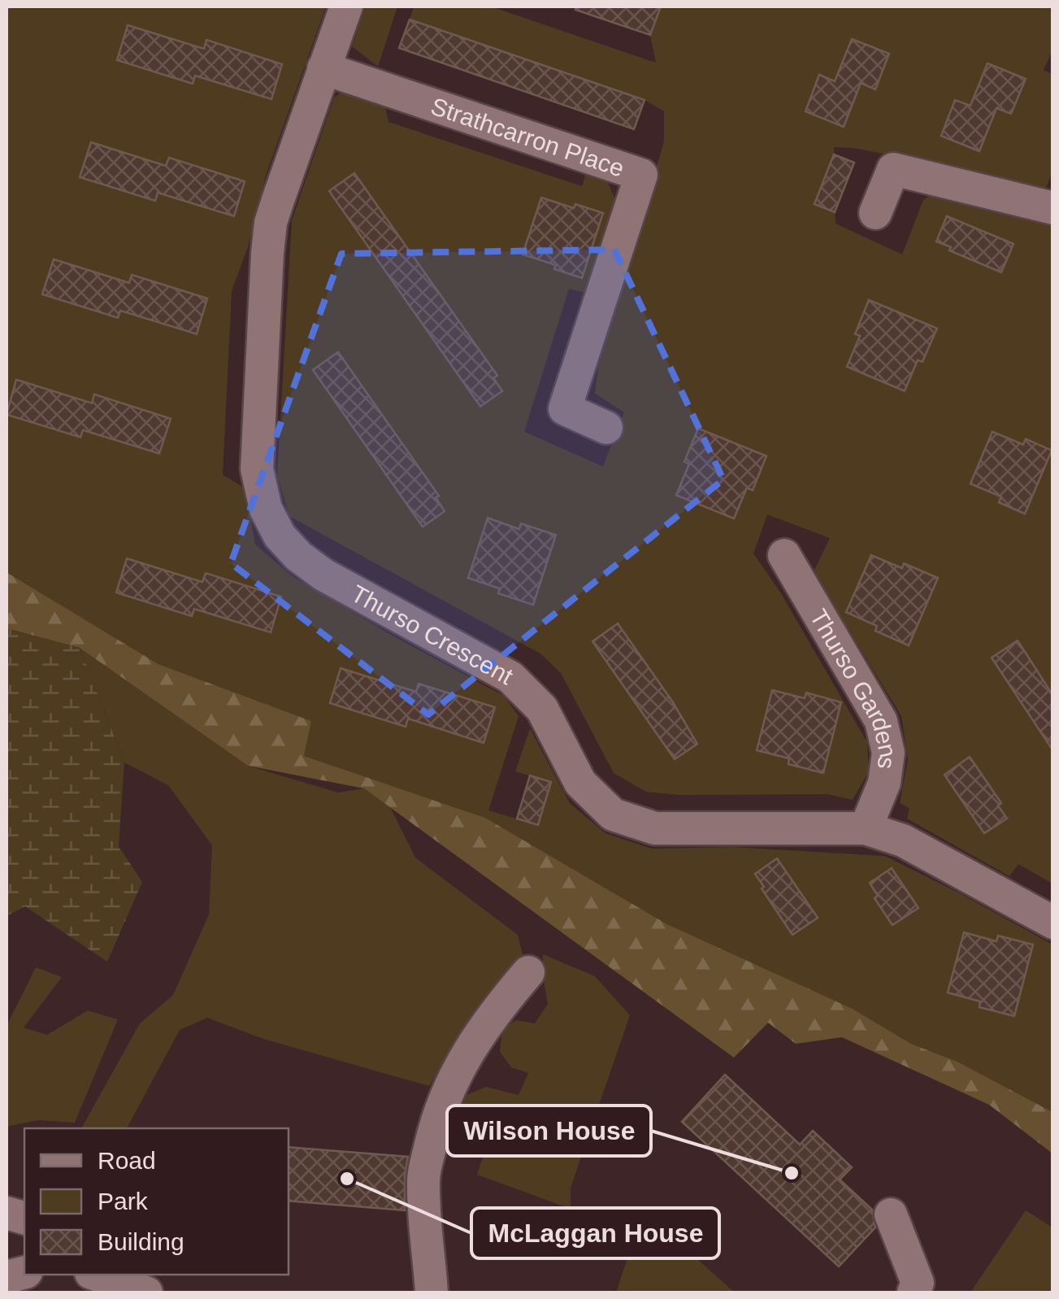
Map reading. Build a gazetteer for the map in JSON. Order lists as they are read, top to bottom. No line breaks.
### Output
{"streets":{"street":["Strathcarron Place","Thurso Crescent","Thurso Gardens"]},"crossings":[["Strathcarron Place","Thurso Crescent"],["Thurso Crescent","Thurso Gardens"]],"places":["Wilson House","McLaggan House"],"legend":["Road","Park","Building"]}
